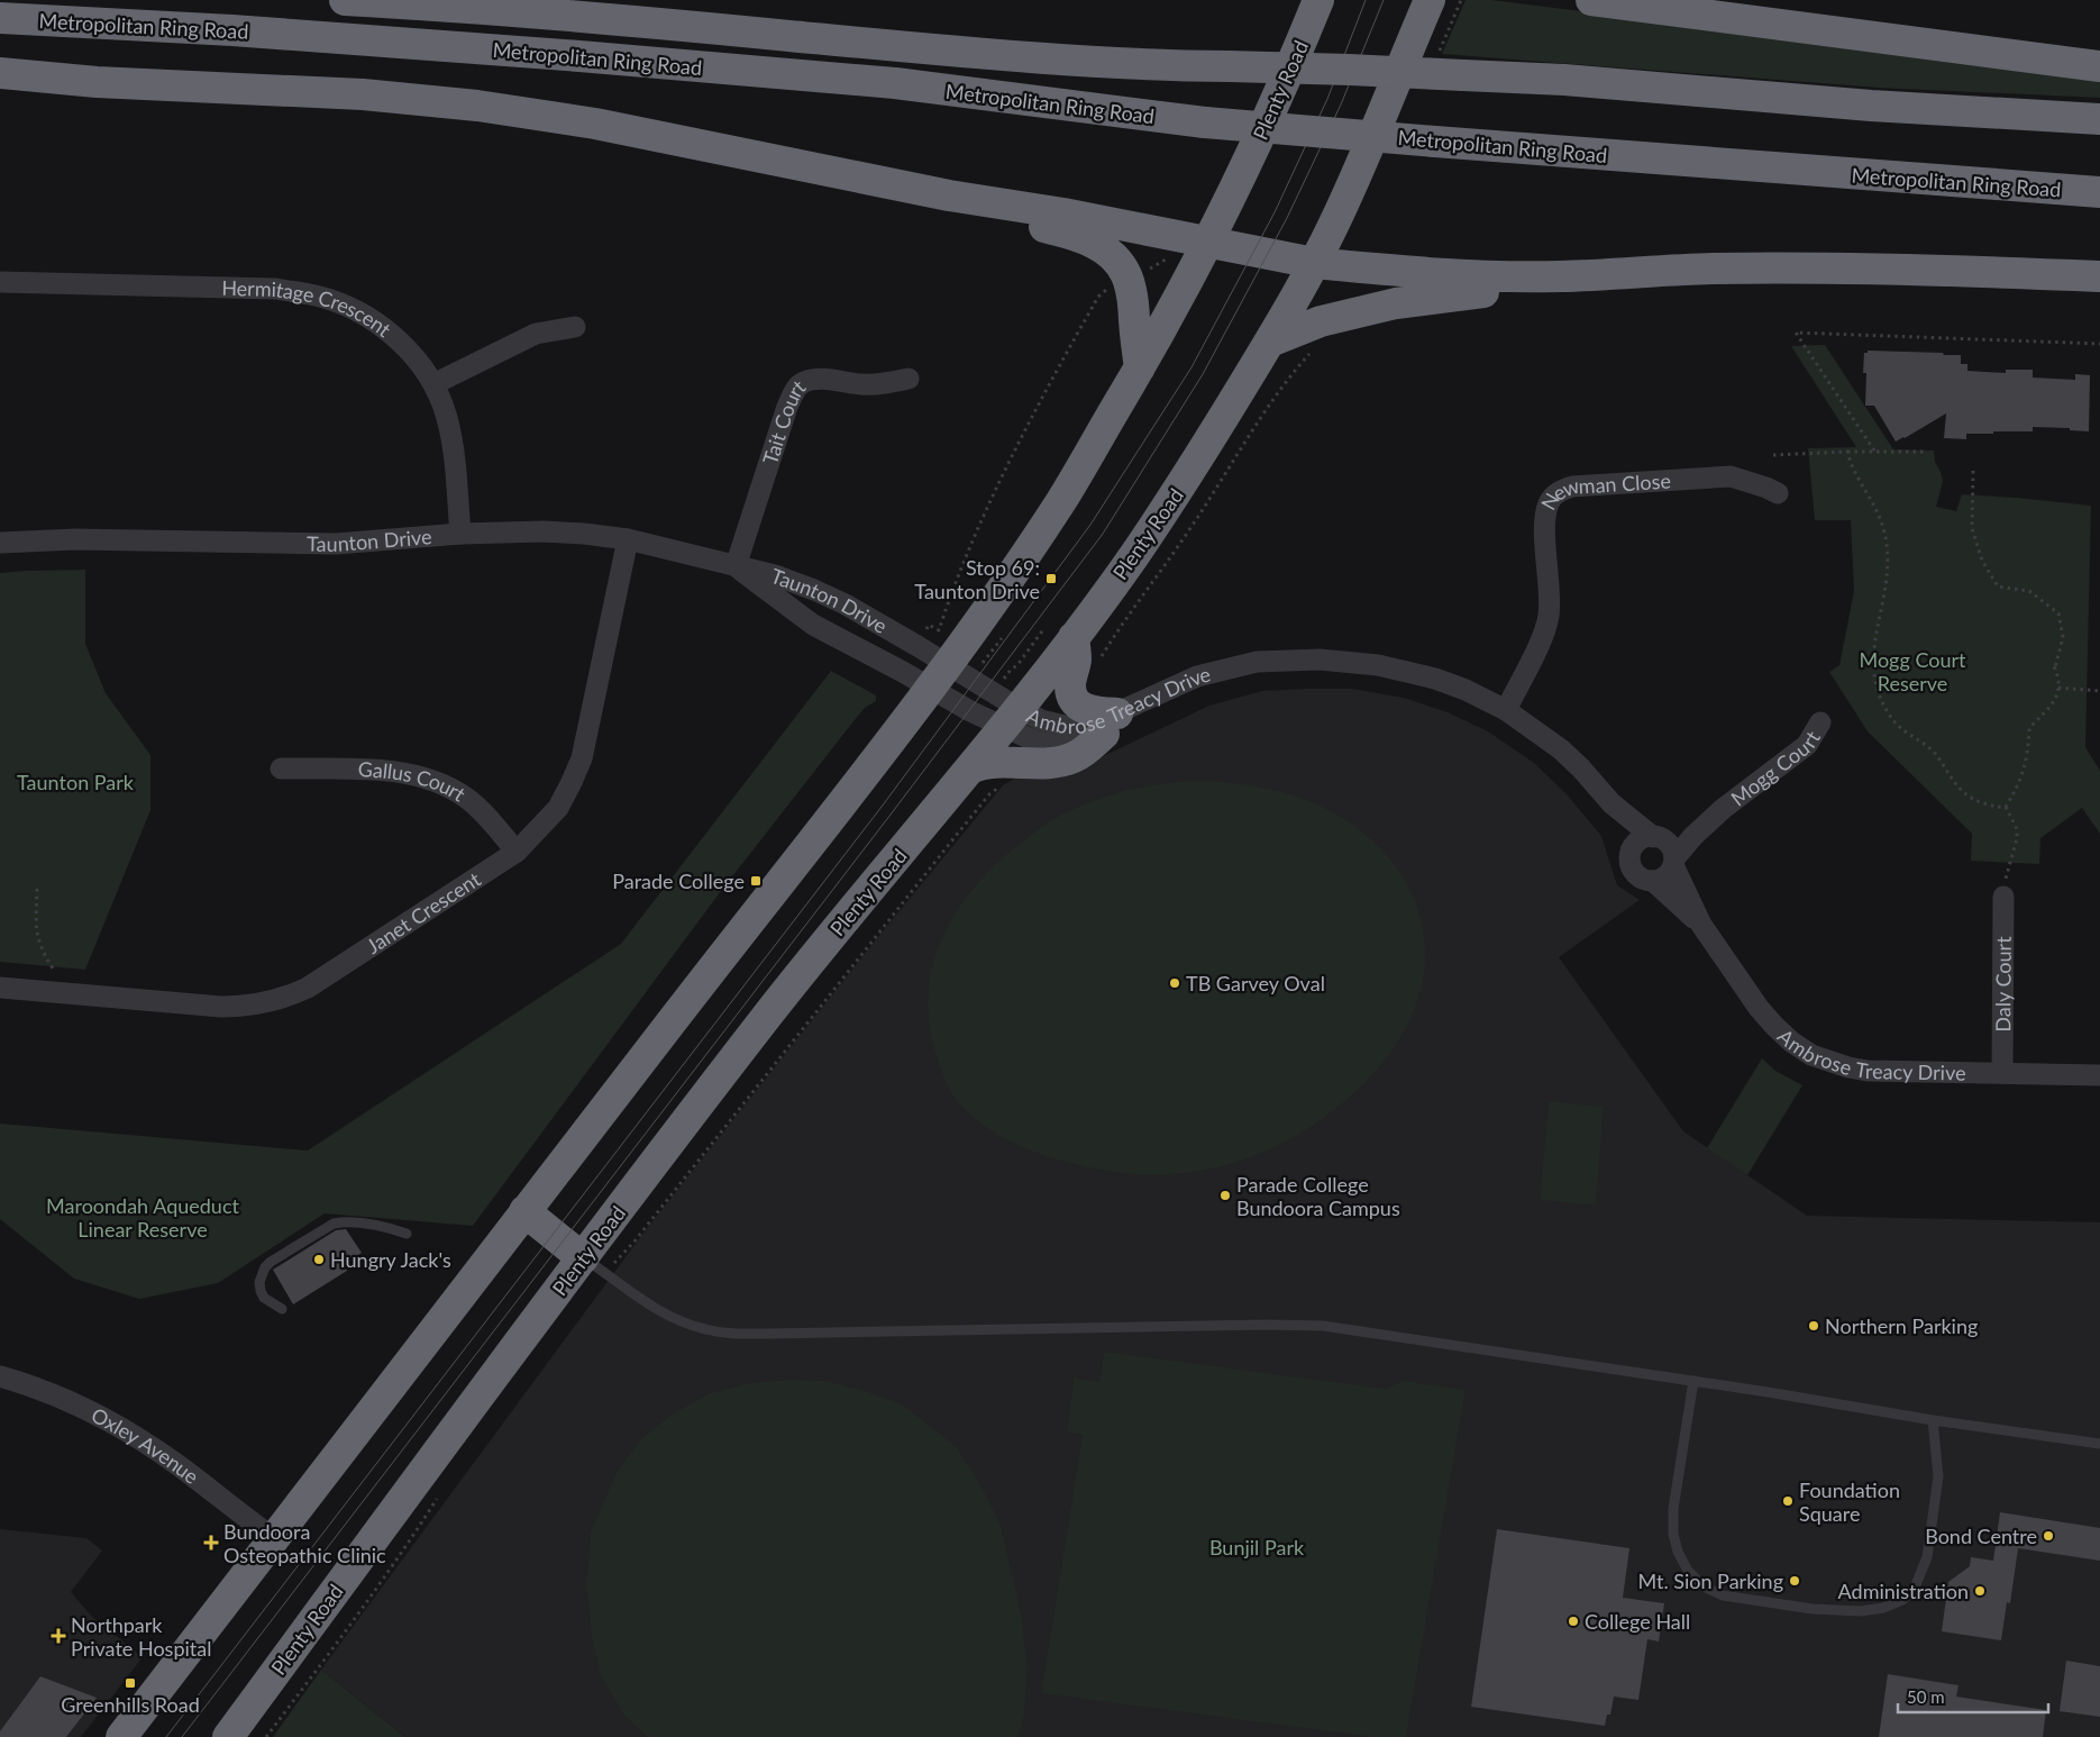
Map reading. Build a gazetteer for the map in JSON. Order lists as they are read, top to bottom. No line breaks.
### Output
{"streets":{"highway":["Metropolitan Ring Road","Plenty Road"],"street":["Hermitage Crescent","Tait Court","Newman Close","Taunton Drive","Ambrose Treacy Drive","Mogg Court","Gallus Court","Janet Crescent","Daly Court","Oxley Avenue"]},"crossings":[["Plenty Road","Taunton Drive"],["Plenty Road","Ambrose Treacy Drive"],["Plenty Road","Oxley Avenue"],["Hermitage Crescent","Taunton Drive"],["Tait Court","Taunton Drive"],["Newman Close","Ambrose Treacy Drive"],["Taunton Drive","Ambrose Treacy Drive"],["Taunton Drive","Janet Crescent"],["Ambrose Treacy Drive","Mogg Court"],["Ambrose Treacy Drive","Daly Court"],["Gallus Court","Janet Crescent"]],"parks":["Mogg Court Reserve","Taunton Park","Maroondah Aqueduct Linear Reserve","Bunjil Park"],"places":{"transit":["Stop 69: Taunton Drive","Parade College","Greenhills Road"],"other":["TB Garvey Oval","Parade College Bundoora Campus","Hungry Jack's","Northern Parking","Foundation Square","Bond Centre","Mt. Sion Parking","Administration","College Hall"],"health":["Bundoora Osteopathic Clinic","Northpark Private Hospital"]},"scale_bar":"50 m"}
